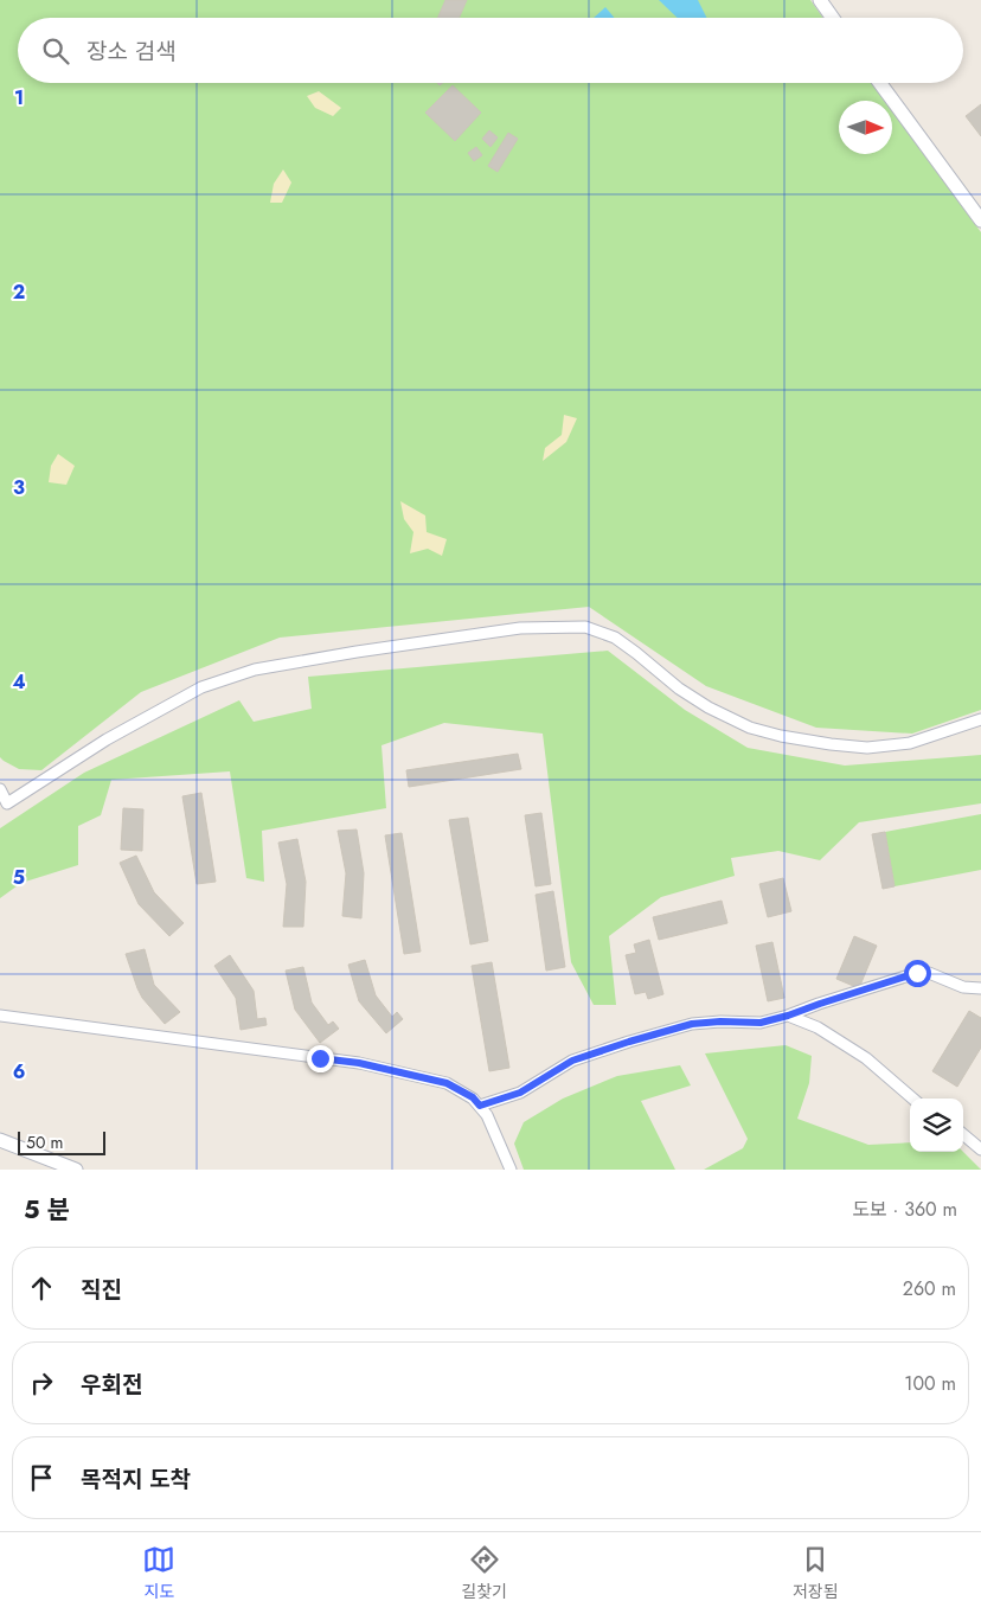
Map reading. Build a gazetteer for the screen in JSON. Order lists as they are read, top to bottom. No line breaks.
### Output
{"scale_bar":"50 m","north":"right","page":{"search":"장소 검색","scale":"50 m","heading":["5 분","도보 · 360 m"],"list":[["직진","260 m"],["우회전","100 m"],"목적지 도착"],"nav":["지도","길찾기","저장됨"]},"grid":{"rows":["1","2","3","4","5","6"]}}
